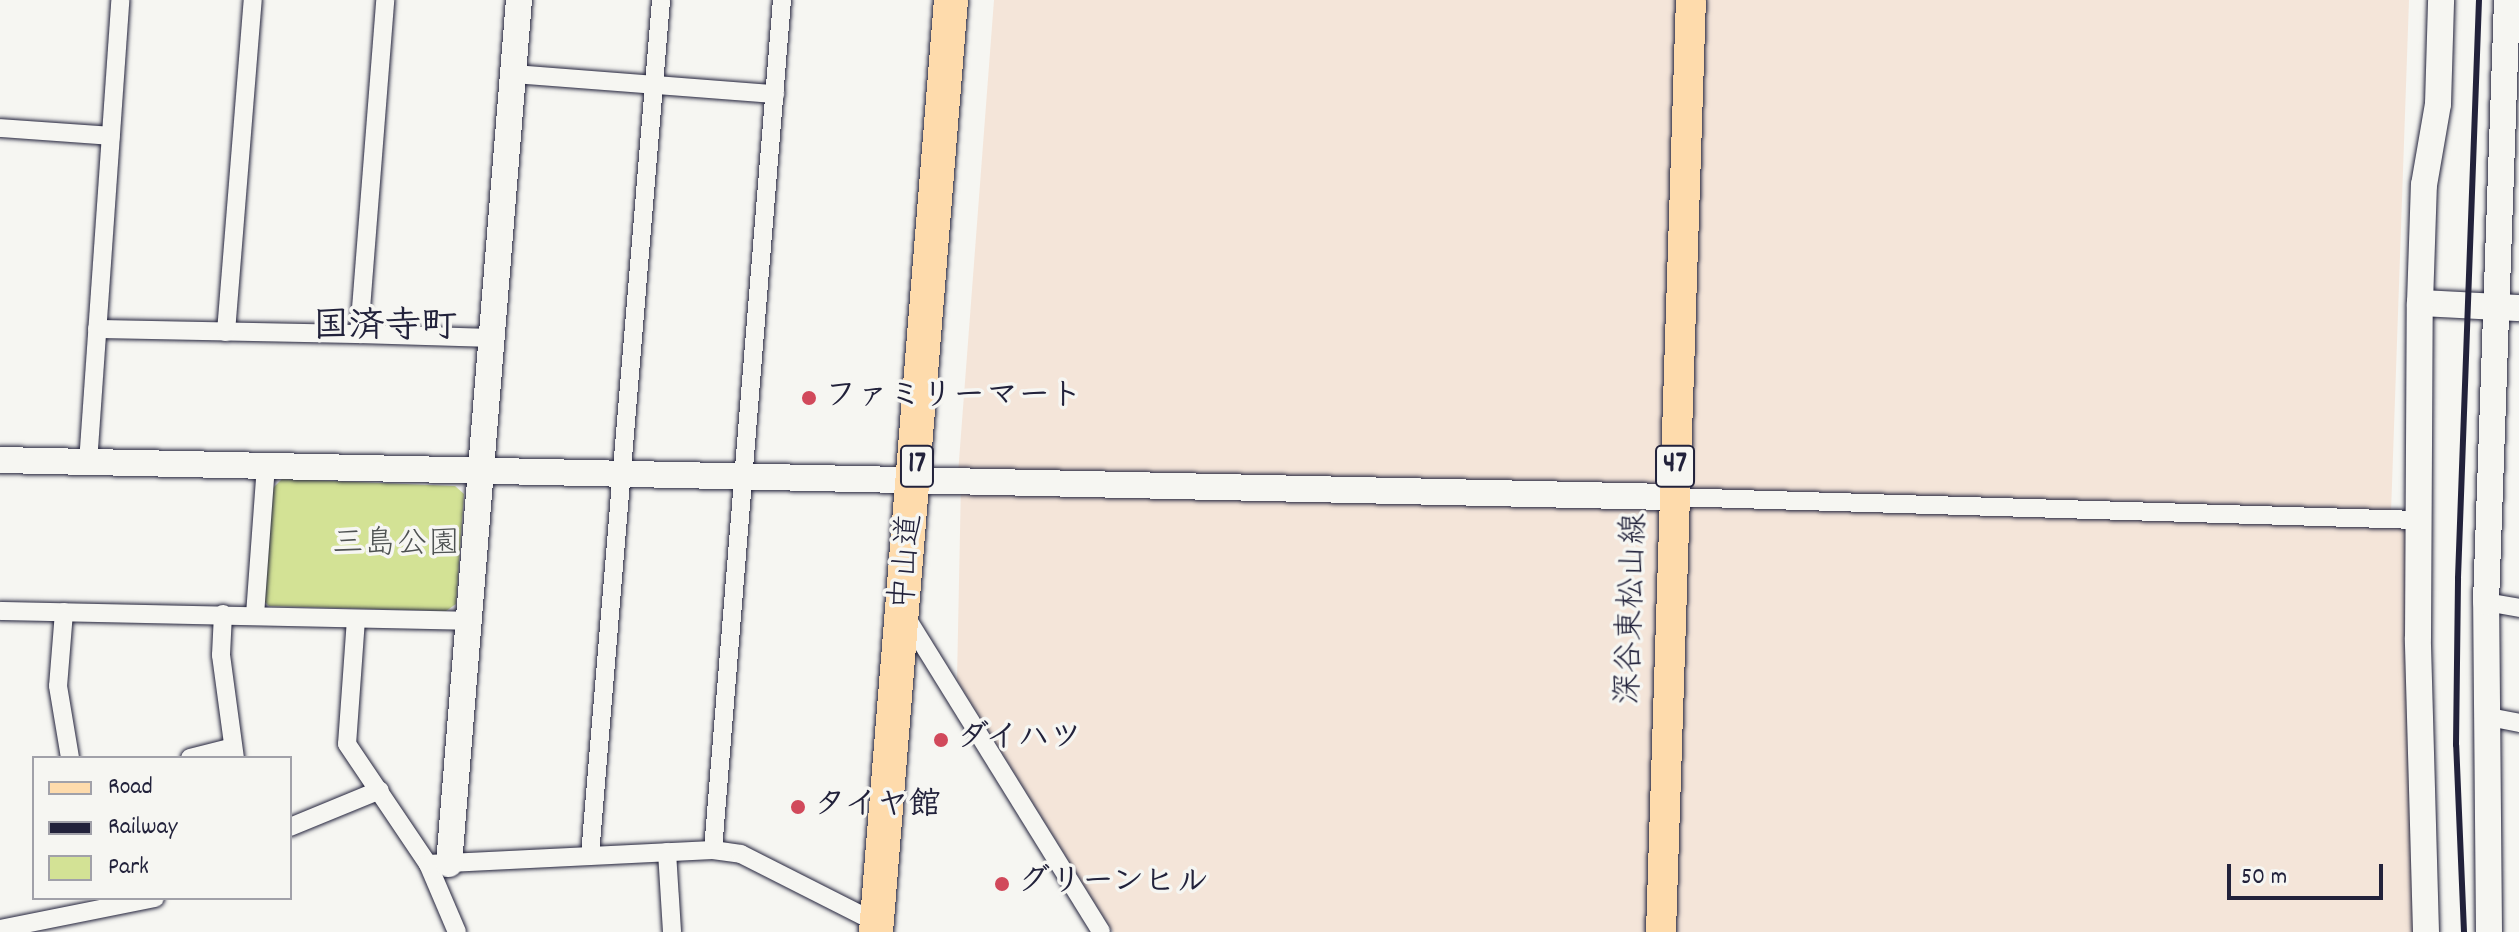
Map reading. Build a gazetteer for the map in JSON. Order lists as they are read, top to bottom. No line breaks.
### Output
{"streets":{"highway":["17","中山道"],"main road":["47","深谷東松山線"]},"districts":["国済寺町"],"parks":["三島公園"],"places":["ファミリーマート","ダイハツ","タイヤ館","グリーンヒル"],"legend":["Road","Railway","Park"],"scale_bar":"50 m"}
